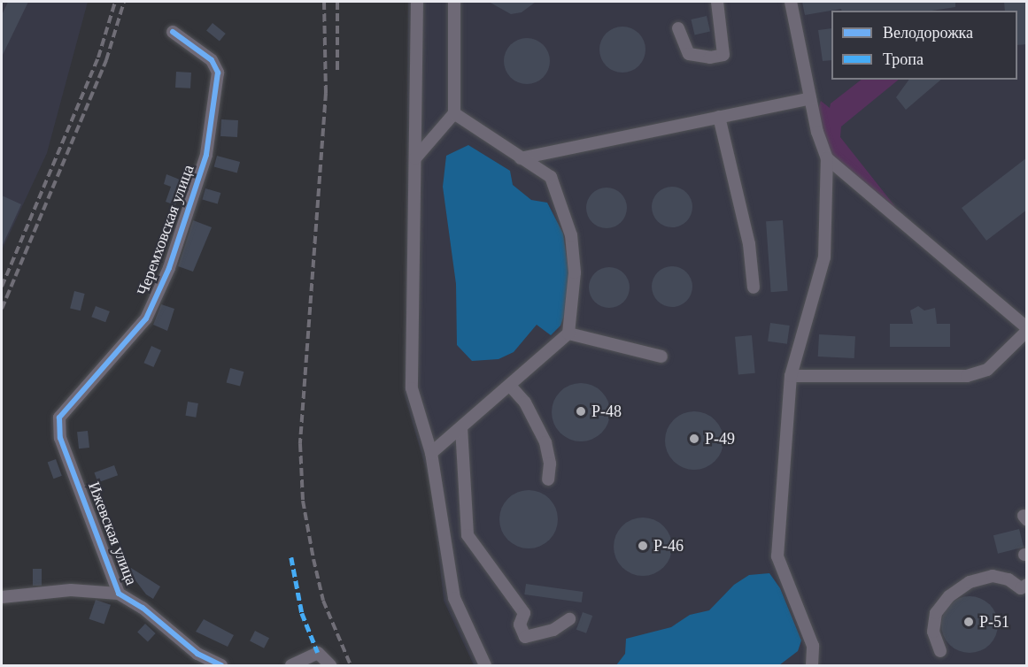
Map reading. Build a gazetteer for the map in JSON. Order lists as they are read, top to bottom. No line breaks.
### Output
{"streets":{"street":["Черемховская улица","Ижевская улица"]},"crossings":[["Черемховская улица","Ижевская улица"]],"places":["Р-48","Р-49","Р-46","Р-51"],"legend":["Велодорожка","Тропа"]}
